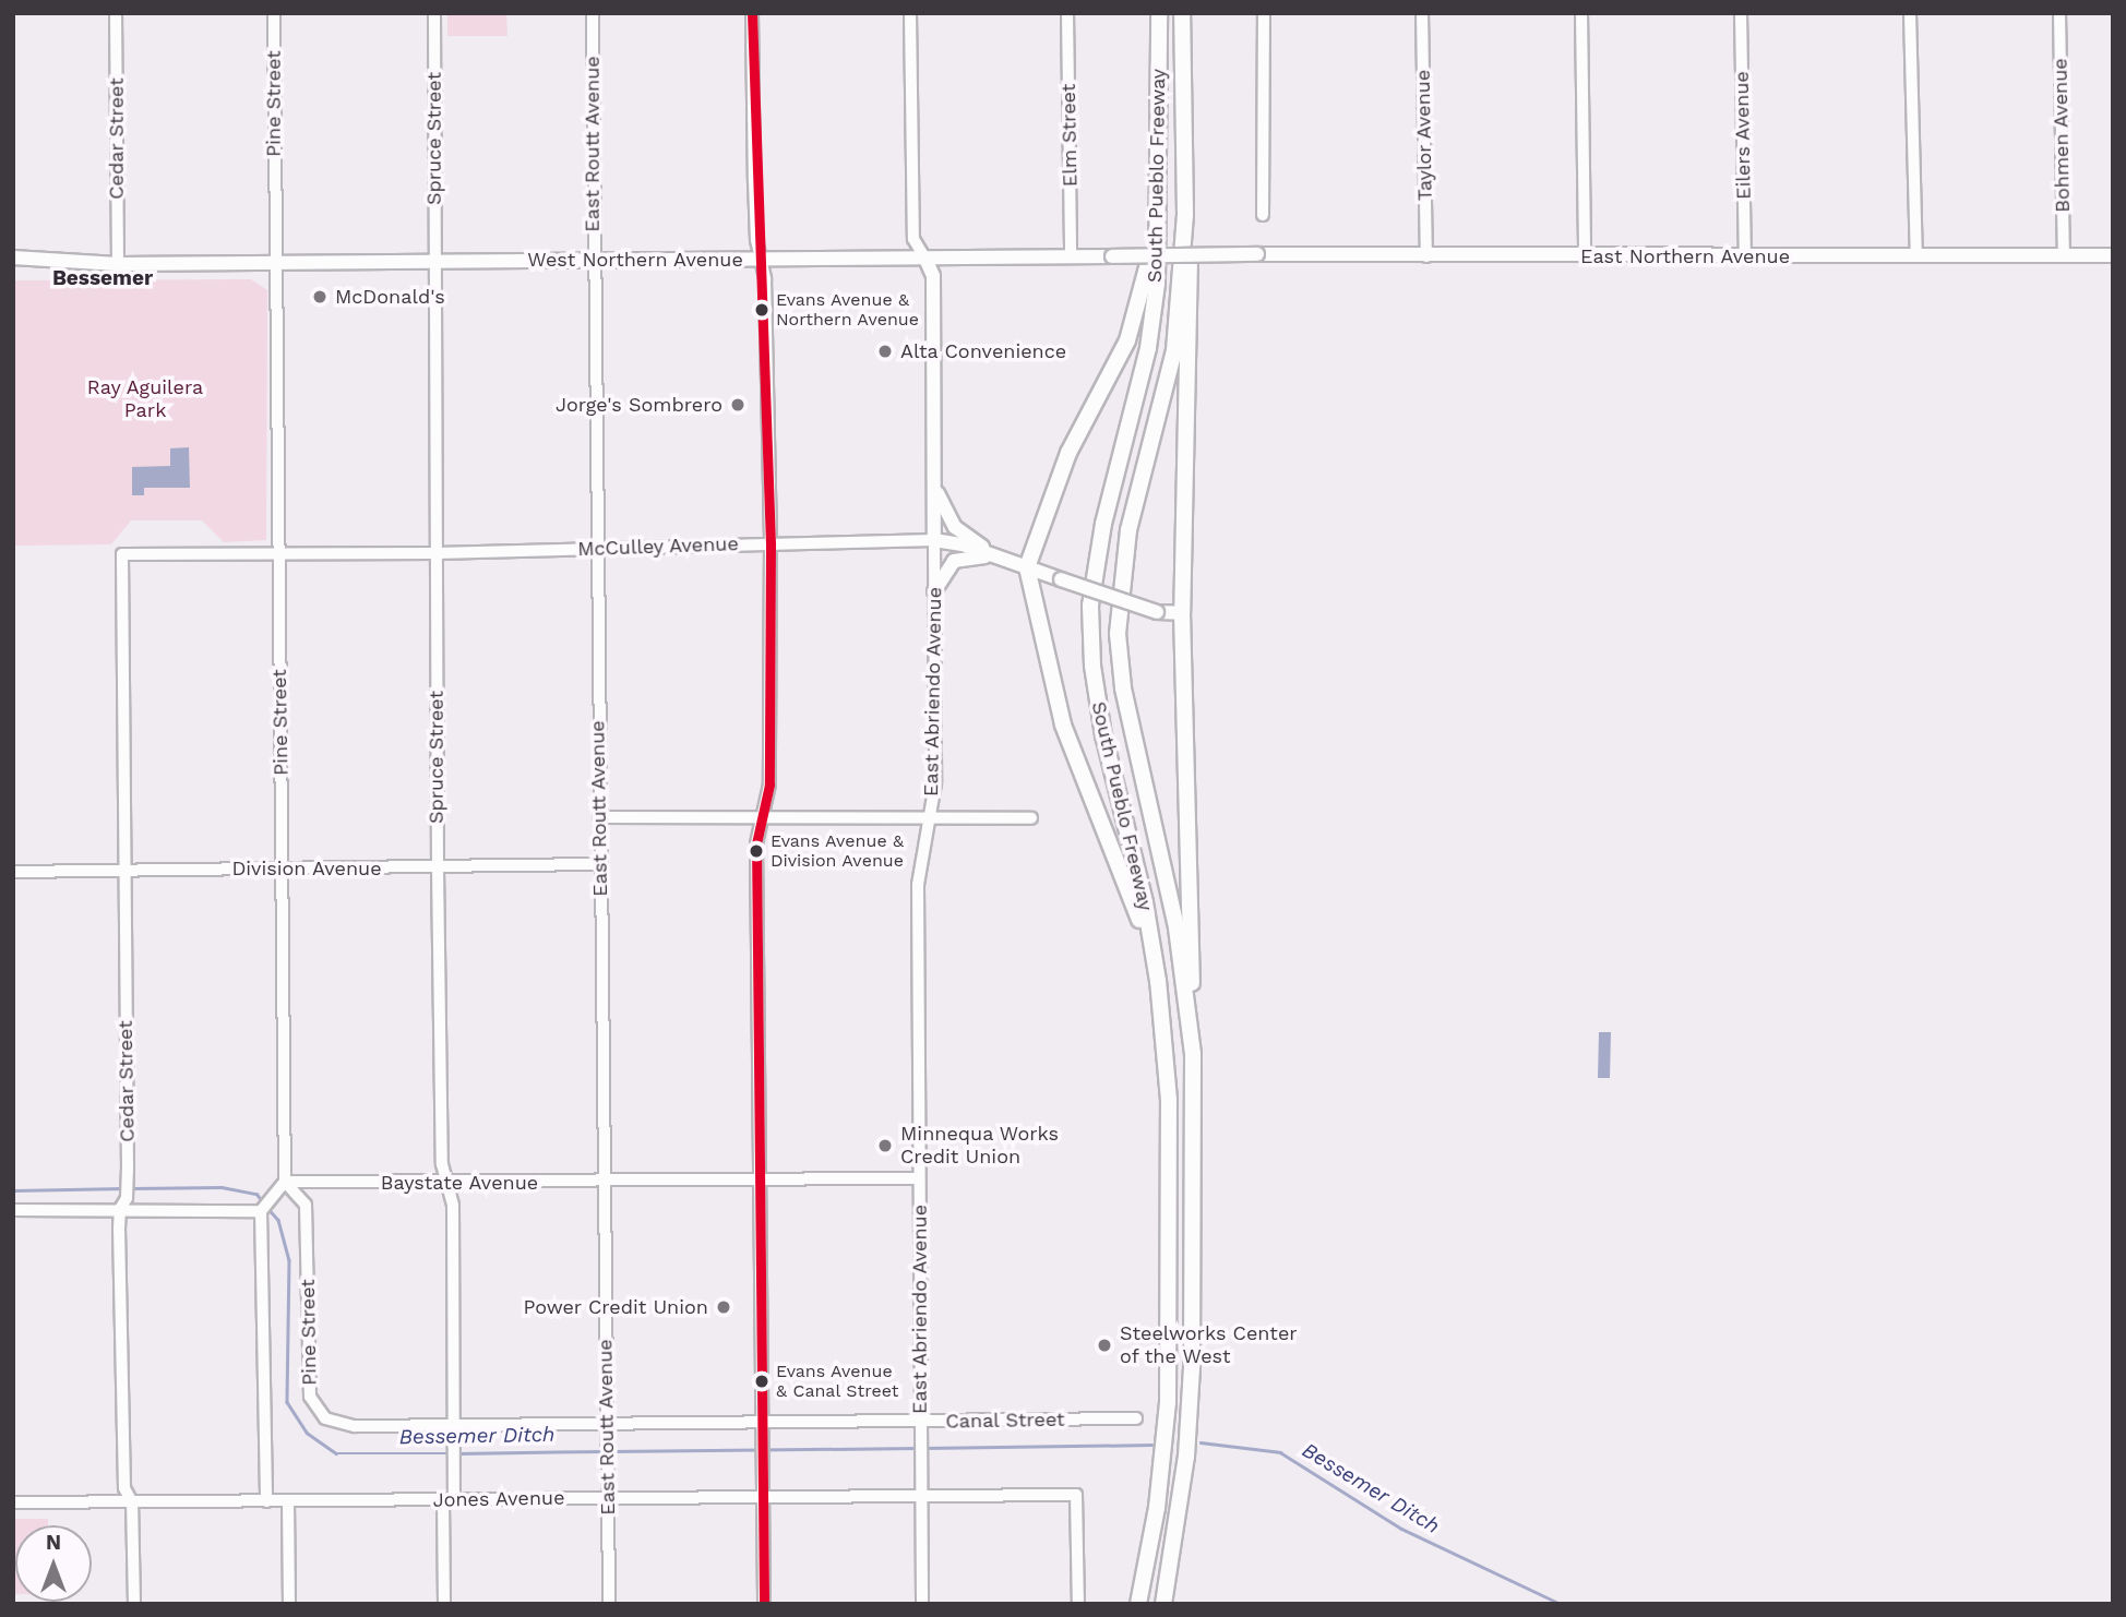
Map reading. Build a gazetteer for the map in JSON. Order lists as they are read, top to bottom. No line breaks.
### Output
{"streets":{"highway":["South Pueblo Freeway"],"main road":["East Northern Avenue","West Northern Avenue","McCulley Avenue","East Abriendo Avenue"],"street":["Pine Street","Elm Street","Taylor Avenue","Eilers Avenue","Bohmen Avenue","Cedar Street","Spruce Street","East Routt Avenue","Division Avenue","Baystate Avenue","Canal Street","Jones Avenue"]},"crossings":[["Pine Street","West Northern Avenue"],["Pine Street","McCulley Avenue"],["Pine Street","Division Avenue"],["Pine Street","Baystate Avenue"],["Pine Street","Canal Street"],["Elm Street","West Northern Avenue"],["Taylor Avenue","East Northern Avenue"],["Eilers Avenue","East Northern Avenue"],["Bohmen Avenue","East Northern Avenue"],["Cedar Street","West Northern Avenue"],["Cedar Street","McCulley Avenue"],["Cedar Street","Division Avenue"],["Spruce Street","West Northern Avenue"],["Spruce Street","McCulley Avenue"],["Spruce Street","Division Avenue"],["Spruce Street","Baystate Avenue"],["Spruce Street","Canal Street"],["Spruce Street","Jones Avenue"],["East Routt Avenue","West Northern Avenue"],["East Routt Avenue","McCulley Avenue"],["East Routt Avenue","Division Avenue"],["East Routt Avenue","Baystate Avenue"],["East Routt Avenue","Canal Street"],["East Routt Avenue","Jones Avenue"],["East Northern Avenue","West Northern Avenue"],["West Northern Avenue","East Abriendo Avenue"],["McCulley Avenue","East Abriendo Avenue"],["East Abriendo Avenue","Baystate Avenue"],["East Abriendo Avenue","Canal Street"],["East Abriendo Avenue","Jones Avenue"]],"districts":["Bessemer"],"water":["Bessemer Ditch"],"parks":["Ray Aguilera Park"],"places":["McDonald's","Evans Avenue & Northern Avenue","Alta Convenience","Jorge's Sombrero","Evans Avenue & Division Avenue","Minnequa Works Credit Union","Power Credit Union","Steelworks Center of the West","Evans Avenue & Canal Street"],"north":"top"}
